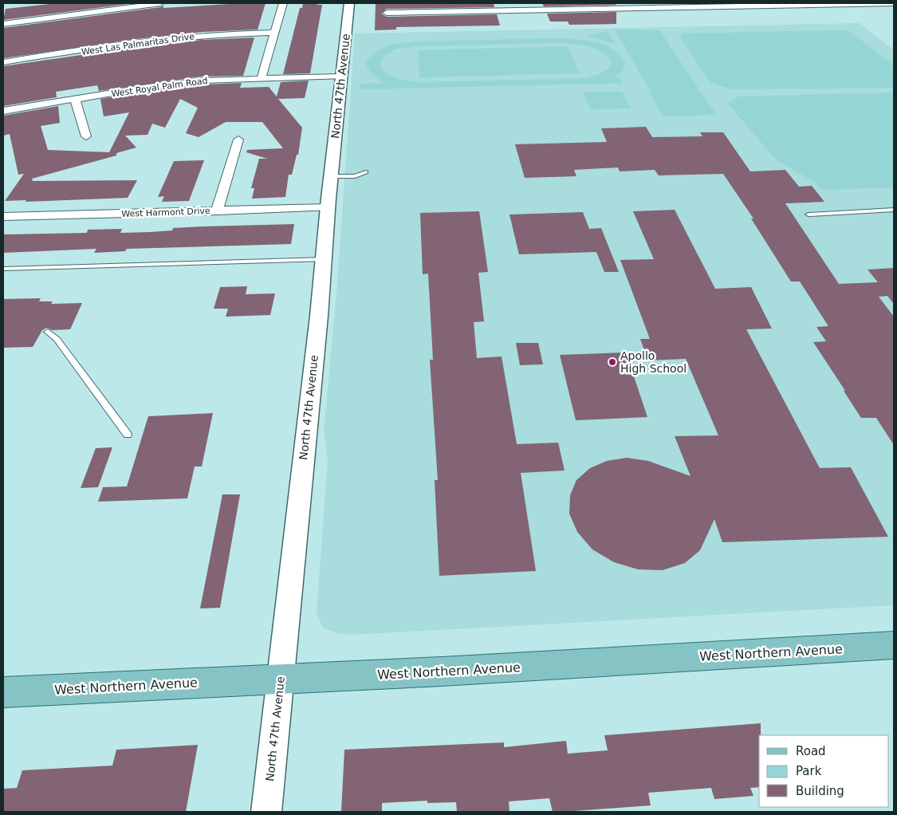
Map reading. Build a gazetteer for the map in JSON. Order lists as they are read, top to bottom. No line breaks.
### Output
{"streets":{"main road":["West Northern Avenue"],"street":["West Las Palmaritas Drive","North 47th Avenue","West Royal Palm Road","West Harmont Drive"]},"crossings":[["North 47th Avenue","West Royal Palm Road"],["North 47th Avenue","West Harmont Drive"],["North 47th Avenue","West Northern Avenue"]],"places":["Apollo High School"],"legend":["Road","Park","Building"]}
